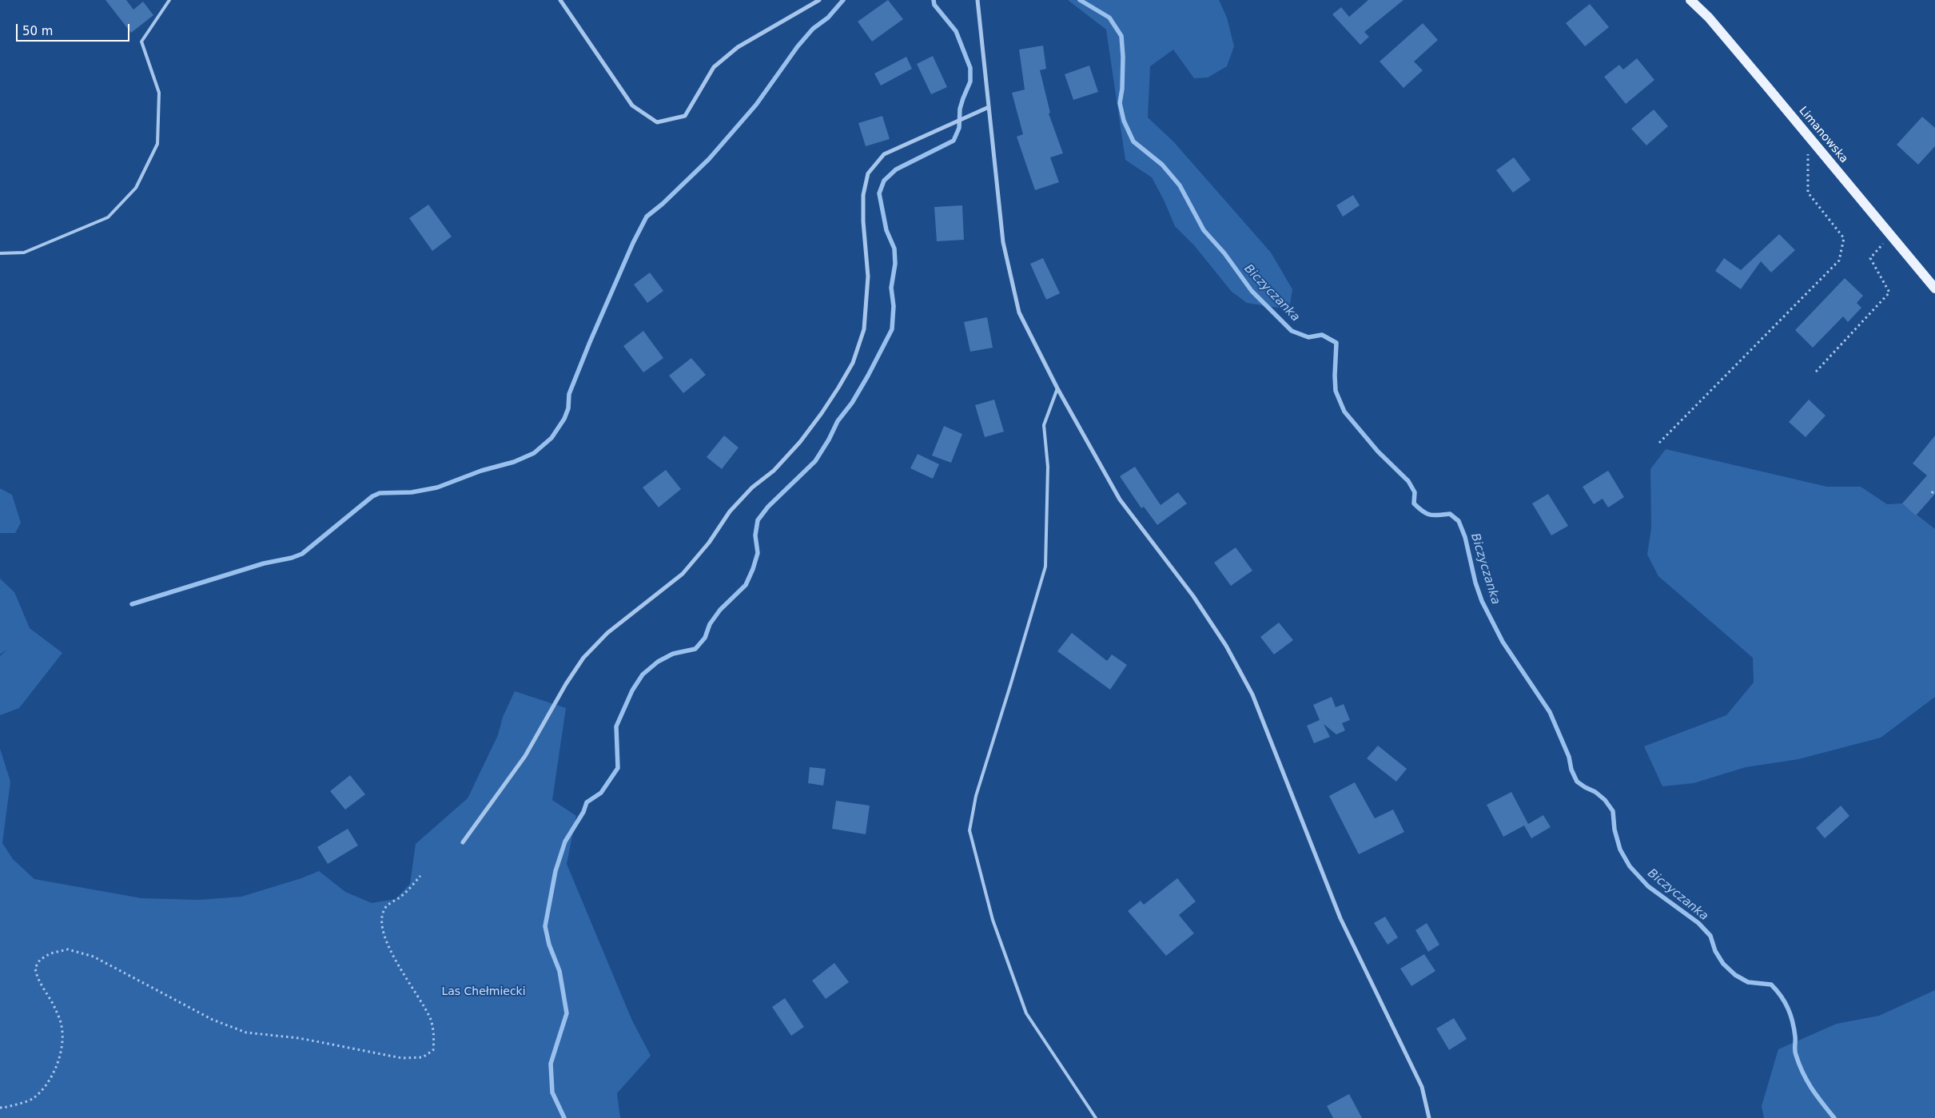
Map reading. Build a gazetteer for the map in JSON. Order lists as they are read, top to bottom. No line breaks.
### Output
{"streets":{"main road":["Limanowska"]},"water":["Biczyczanka"],"parks":["Las Chełmiecki"],"scale_bar":"50 m"}
